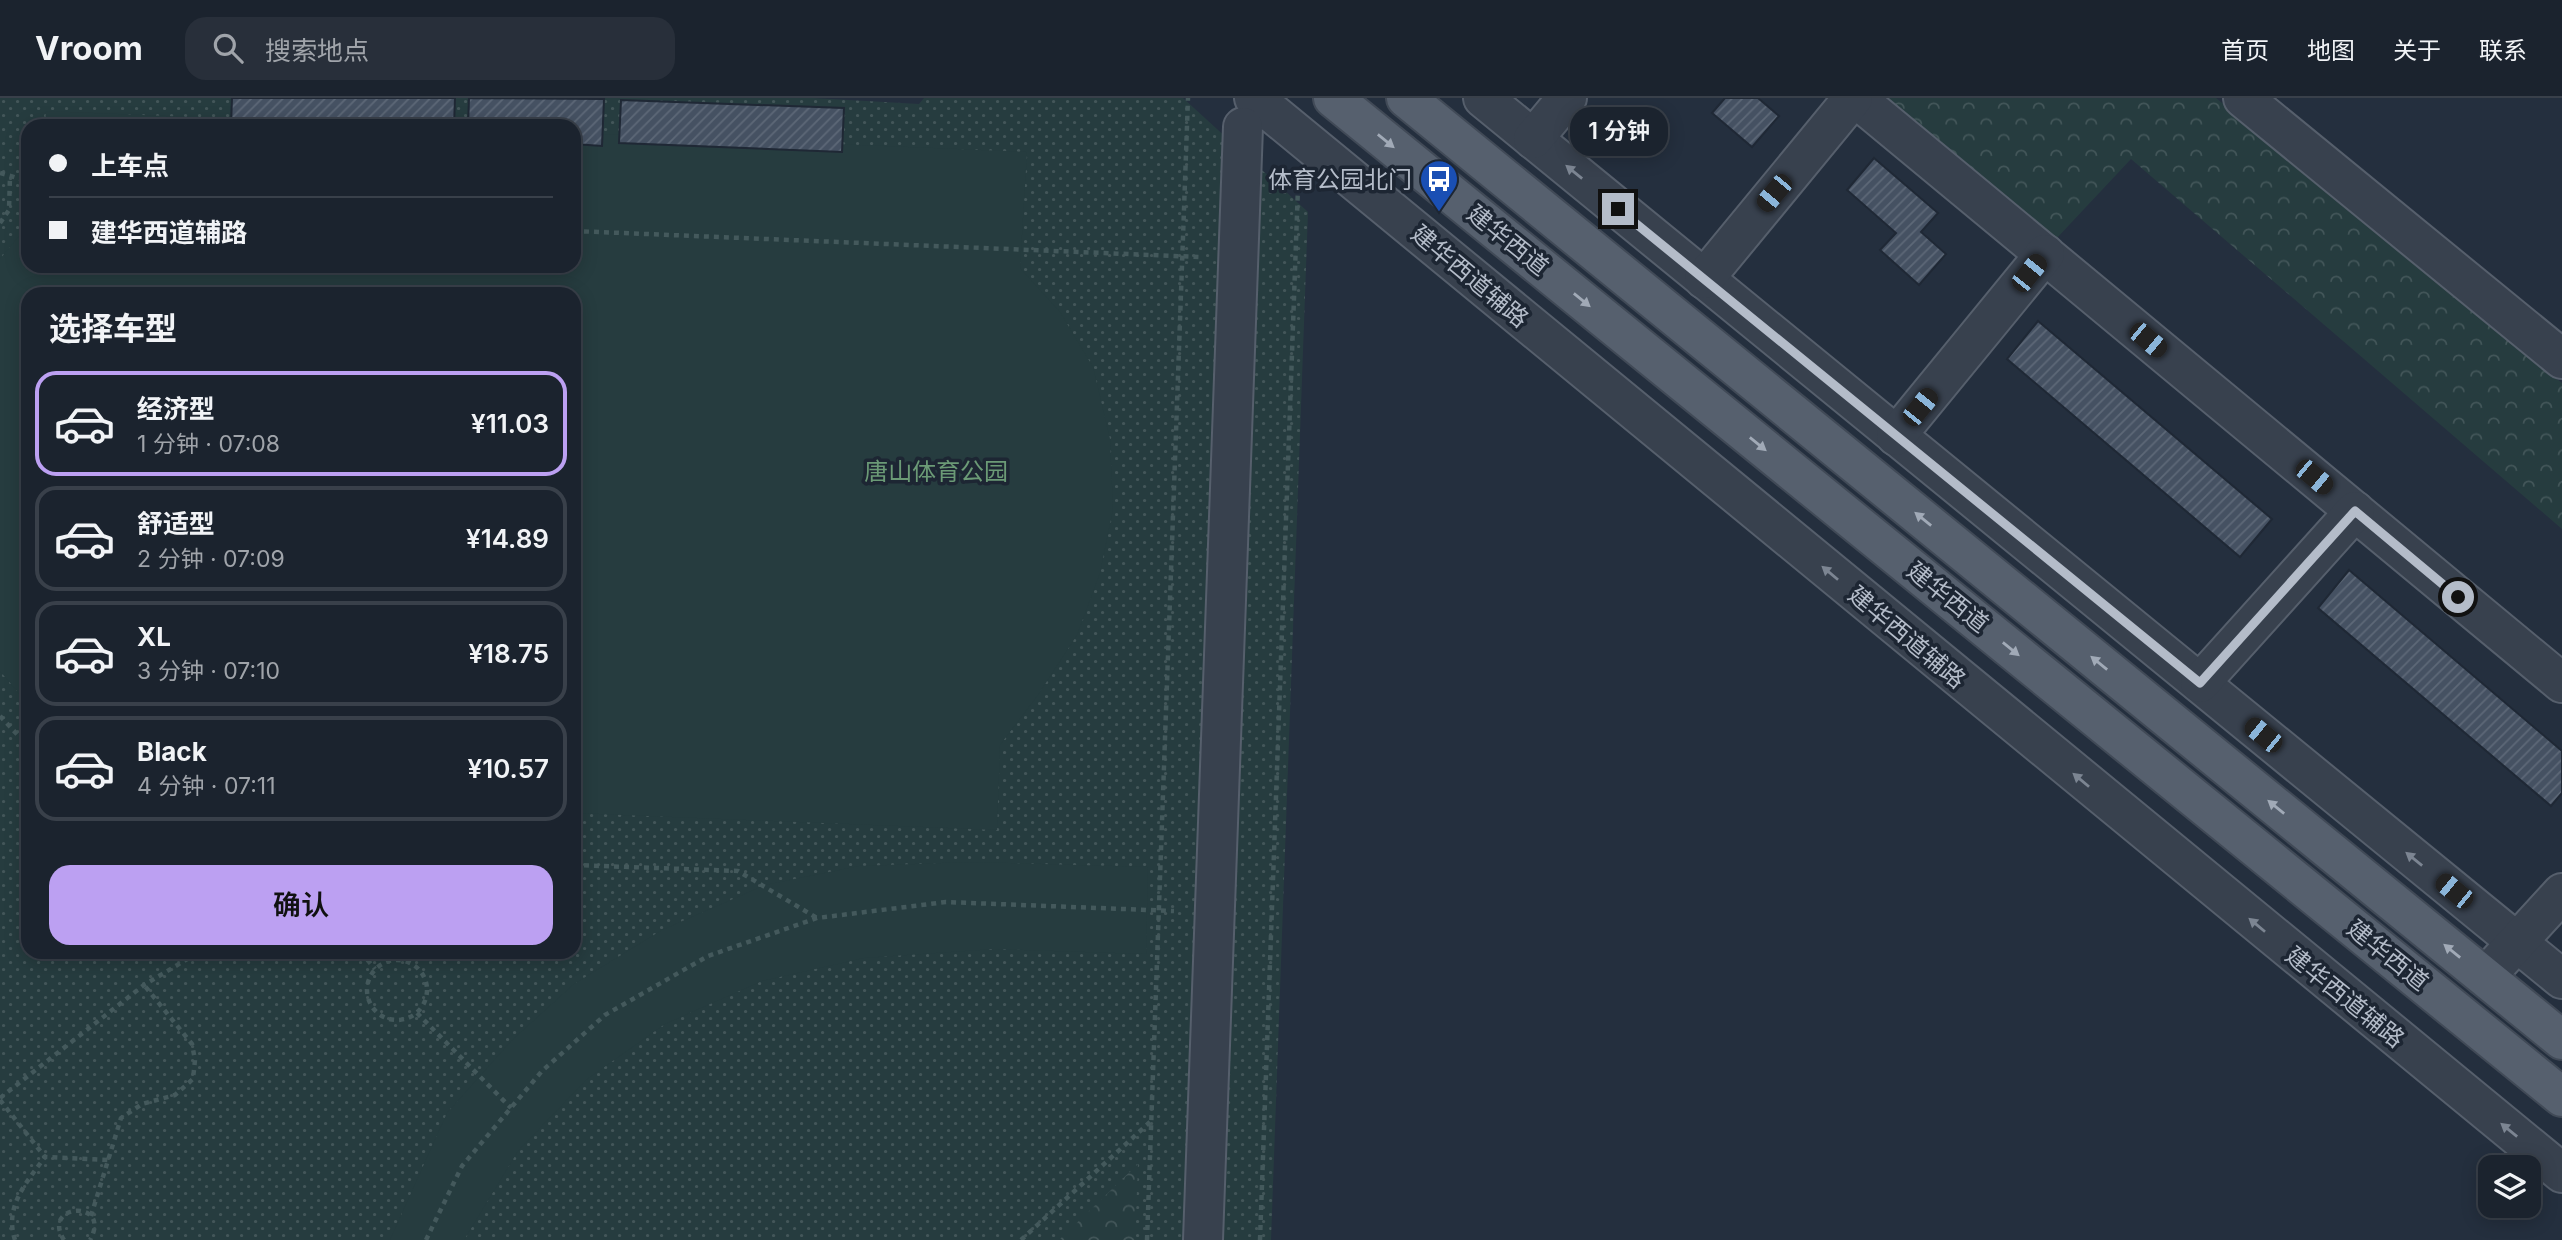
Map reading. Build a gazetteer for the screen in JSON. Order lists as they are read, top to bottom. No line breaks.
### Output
{"streets":{"main road":["建华西道"],"street":["建华西道辅路"]},"parks":["唐山体育公园"],"places":{"bus stop":["体育公园北门"]},"page":{"header":"Vroom","search":"搜索地点","nav":["首页","地图","关于","联系"],"bubble":"1 分钟","banner":["上车点","建华西道辅路"],"heading":"选择车型","list":[{"name":"经济型","note":"1 分钟 · 07:08","value":"¥11.03"},{"name":"舒适型","note":"2 分钟 · 07:09","value":"¥14.89"},{"name":"XL","note":"3 分钟 · 07:10","value":"¥18.75"},{"name":"Black","note":"4 分钟 · 07:11","value":"¥10.57"}],"buttons":"确认"}}
